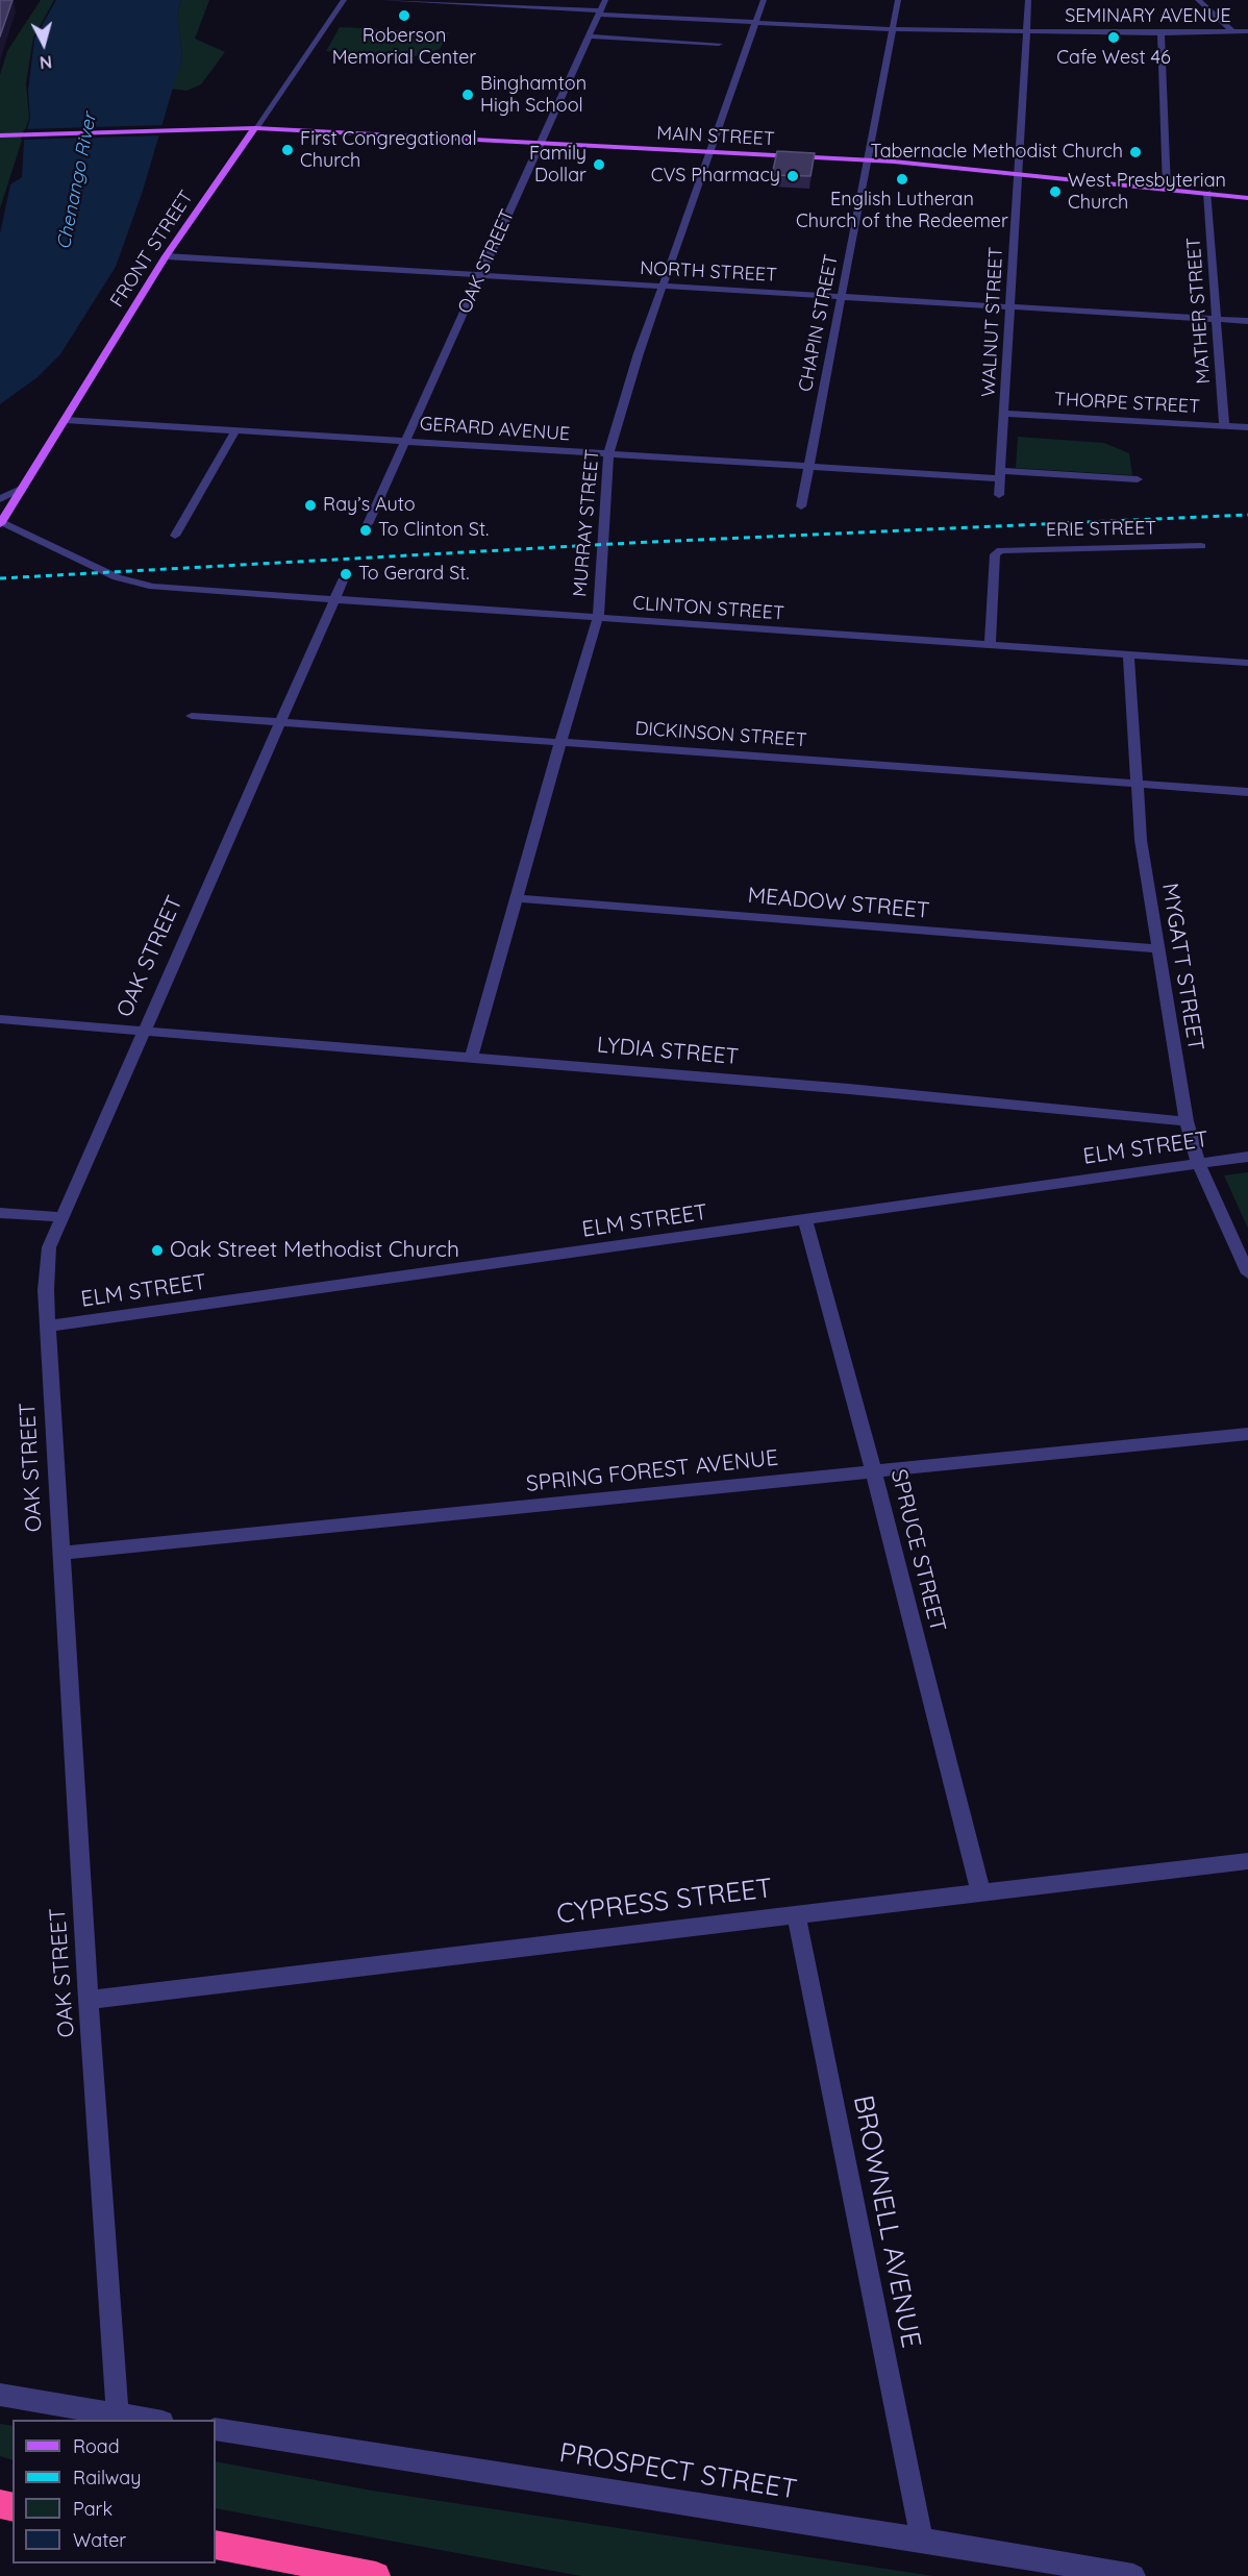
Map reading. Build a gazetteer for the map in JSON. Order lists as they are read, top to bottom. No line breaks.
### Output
{"streets":{"main road":["MAIN STREET","FRONT STREET"],"street":["SEMINARY AVENUE","OAK STREET","NORTH STREET","MATHER STREET","WALNUT STREET","CHAPIN STREET","THORPE STREET","GERARD AVENUE","MURRAY STREET","ERIE STREET","CLINTON STREET","DICKINSON STREET","MEADOW STREET","MYGATT STREET","LYDIA STREET","ELM STREET","SPRING FOREST AVENUE","SPRUCE STREET","CYPRESS STREET","BROWNELL AVENUE","PROSPECT STREET"]},"crossings":[["SEMINARY AVENUE","OAK STREET"],["SEMINARY AVENUE","WALNUT STREET"],["SEMINARY AVENUE","CHAPIN STREET"],["SEMINARY AVENUE","MURRAY STREET"],["MAIN STREET","FRONT STREET"],["MAIN STREET","OAK STREET"],["MAIN STREET","MATHER STREET"],["MAIN STREET","WALNUT STREET"],["MAIN STREET","CHAPIN STREET"],["MAIN STREET","MURRAY STREET"],["FRONT STREET","NORTH STREET"],["FRONT STREET","GERARD AVENUE"],["FRONT STREET","CLINTON STREET"],["OAK STREET","NORTH STREET"],["OAK STREET","GERARD AVENUE"],["OAK STREET","CLINTON STREET"],["OAK STREET","DICKINSON STREET"],["OAK STREET","LYDIA STREET"],["OAK STREET","ELM STREET"],["OAK STREET","SPRING FOREST AVENUE"],["OAK STREET","CYPRESS STREET"],["NORTH STREET","MATHER STREET"],["NORTH STREET","WALNUT STREET"],["NORTH STREET","CHAPIN STREET"],["NORTH STREET","MURRAY STREET"],["MATHER STREET","THORPE STREET"],["WALNUT STREET","THORPE STREET"],["WALNUT STREET","GERARD AVENUE"],["CHAPIN STREET","GERARD AVENUE"],["GERARD AVENUE","MURRAY STREET"],["MURRAY STREET","CLINTON STREET"],["MURRAY STREET","DICKINSON STREET"],["MURRAY STREET","MEADOW STREET"],["MURRAY STREET","LYDIA STREET"],["ERIE STREET","CLINTON STREET"],["CLINTON STREET","MYGATT STREET"],["DICKINSON STREET","MYGATT STREET"],["MEADOW STREET","MYGATT STREET"],["MYGATT STREET","LYDIA STREET"],["MYGATT STREET","ELM STREET"],["ELM STREET","SPRUCE STREET"],["SPRING FOREST AVENUE","SPRUCE STREET"],["SPRUCE STREET","CYPRESS STREET"],["CYPRESS STREET","BROWNELL AVENUE"],["BROWNELL AVENUE","PROSPECT STREET"]],"water":["Chenango River"],"places":["Roberson Memorial Center","Cafe West 46","Binghamton High School","First Congregational Church","Tabernacle Methodist Church","Family Dollar","CVS Pharmacy","English Lutheran Church of the Redeemer","West Presbyterian Church","Ray’s Auto","To Clinton St.","To Gerard St.","Oak Street Methodist Church"],"legend":["Road","Railway","Park","Water"],"north":"bottom"}
